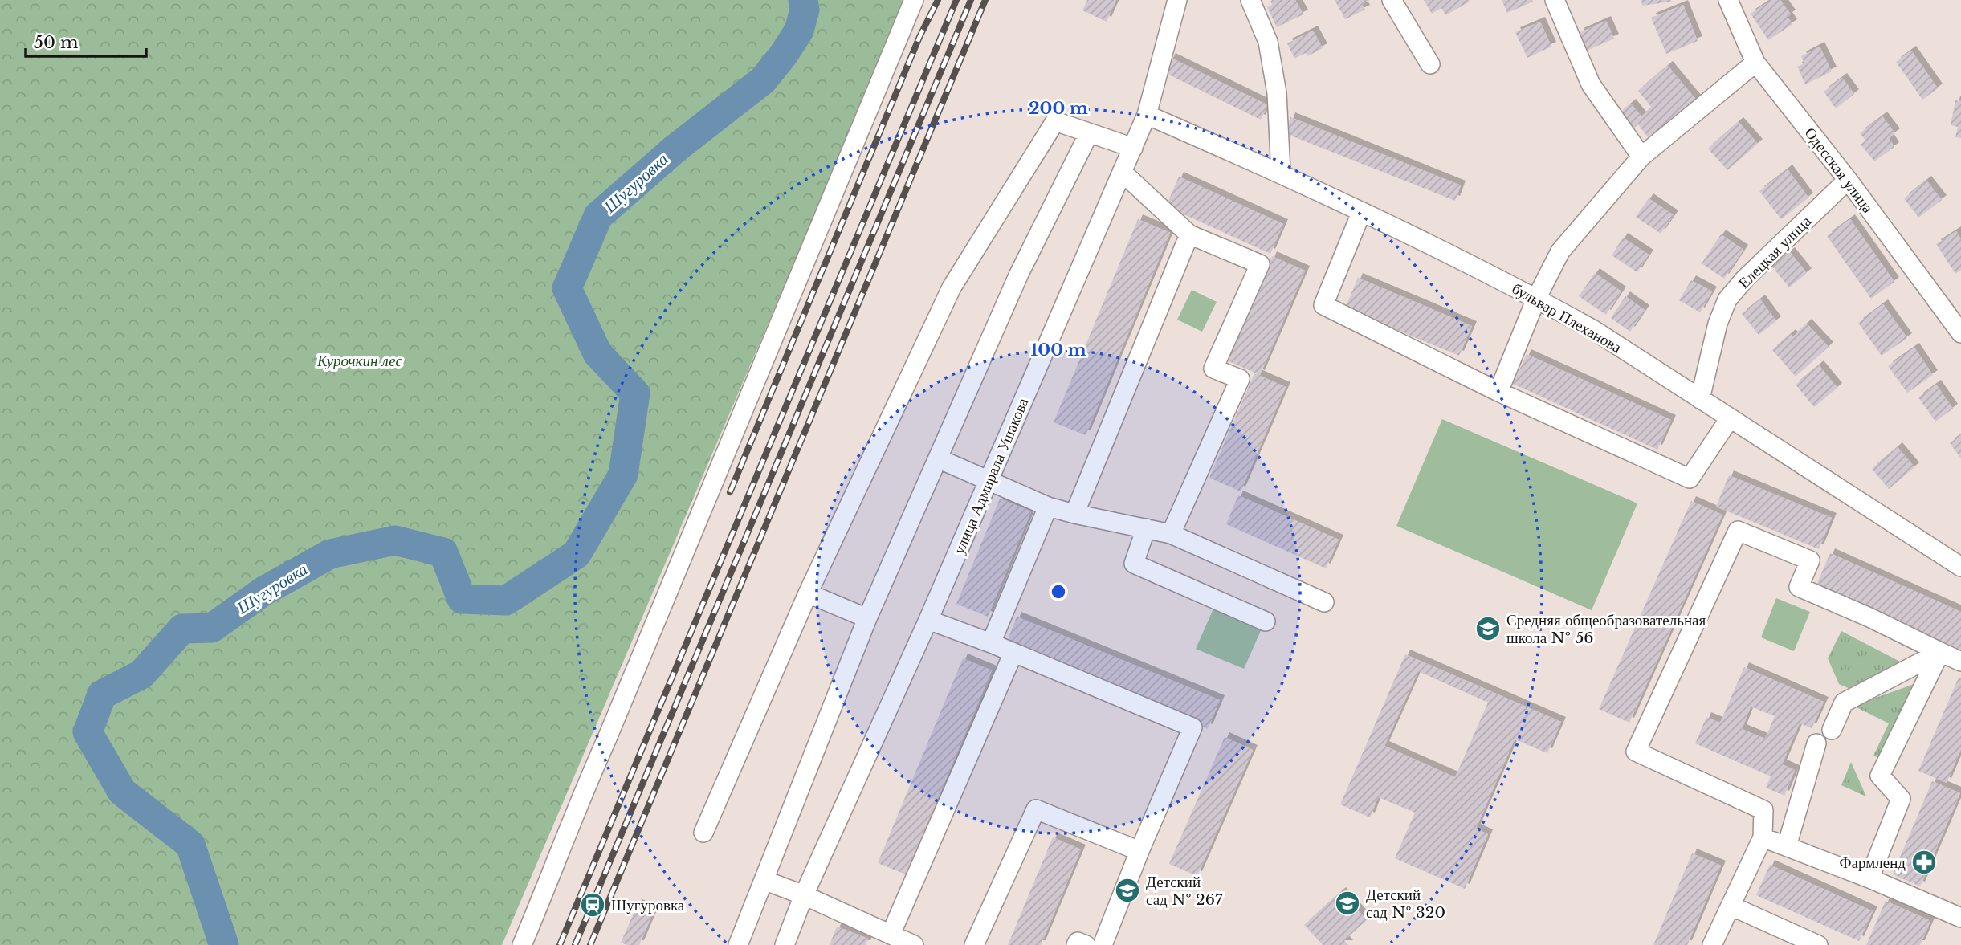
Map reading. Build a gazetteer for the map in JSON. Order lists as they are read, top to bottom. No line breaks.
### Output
{"streets":{"street":["Одесская улица","Елецкая улица","бульвар Плеханова","улица Адмирала Ушакова"]},"crossings":[["Одесская улица","Елецкая улица"],["Елецкая улица","бульвар Плеханова"],["бульвар Плеханова","улица Адмирала Ушакова"]],"water":["Шугуровка"],"parks":["Курочкин лес"],"places":{"school or university":["Средняя общеобразовательная школа № 56","Детский сад № 267","Детский сад № 320"],"pharmacy":["Фармленд"],"station":["Шугуровка"]},"scale_bar":"50 m","rings":["200 m","100 m"]}
